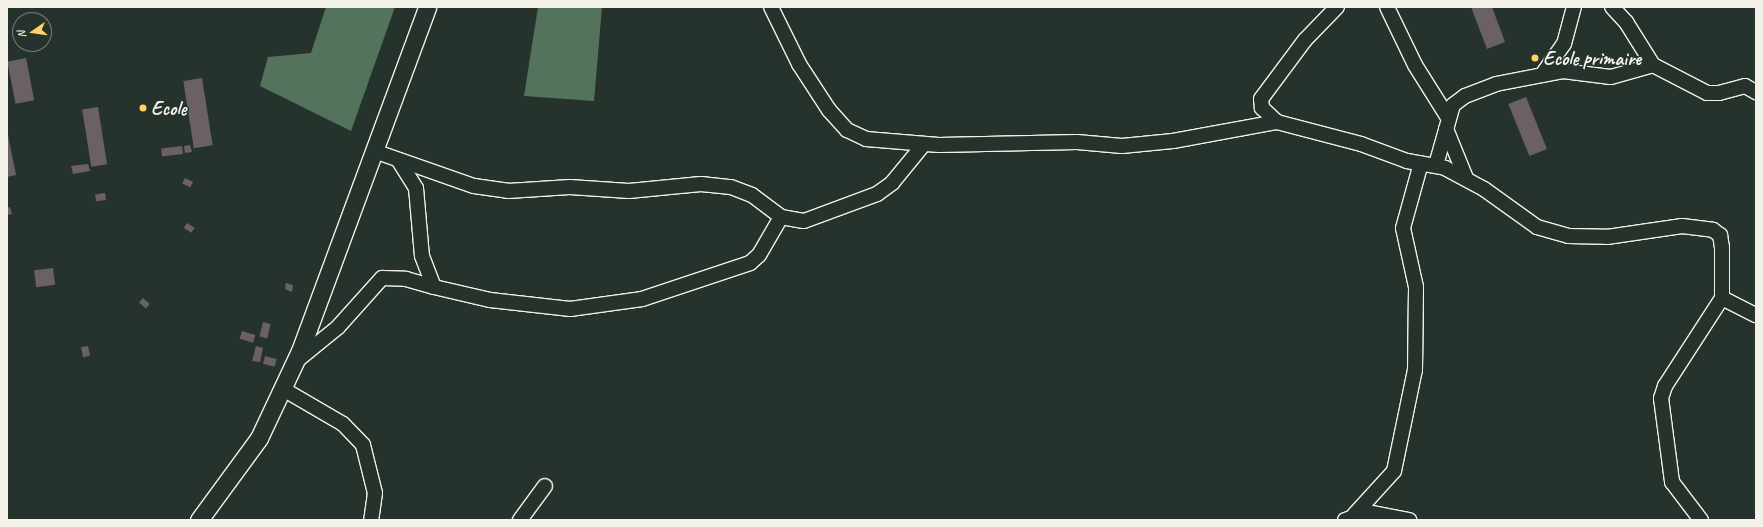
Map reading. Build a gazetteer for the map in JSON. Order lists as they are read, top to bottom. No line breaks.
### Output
{"places":["Ecole primaire","Ecole"],"north":"left"}
